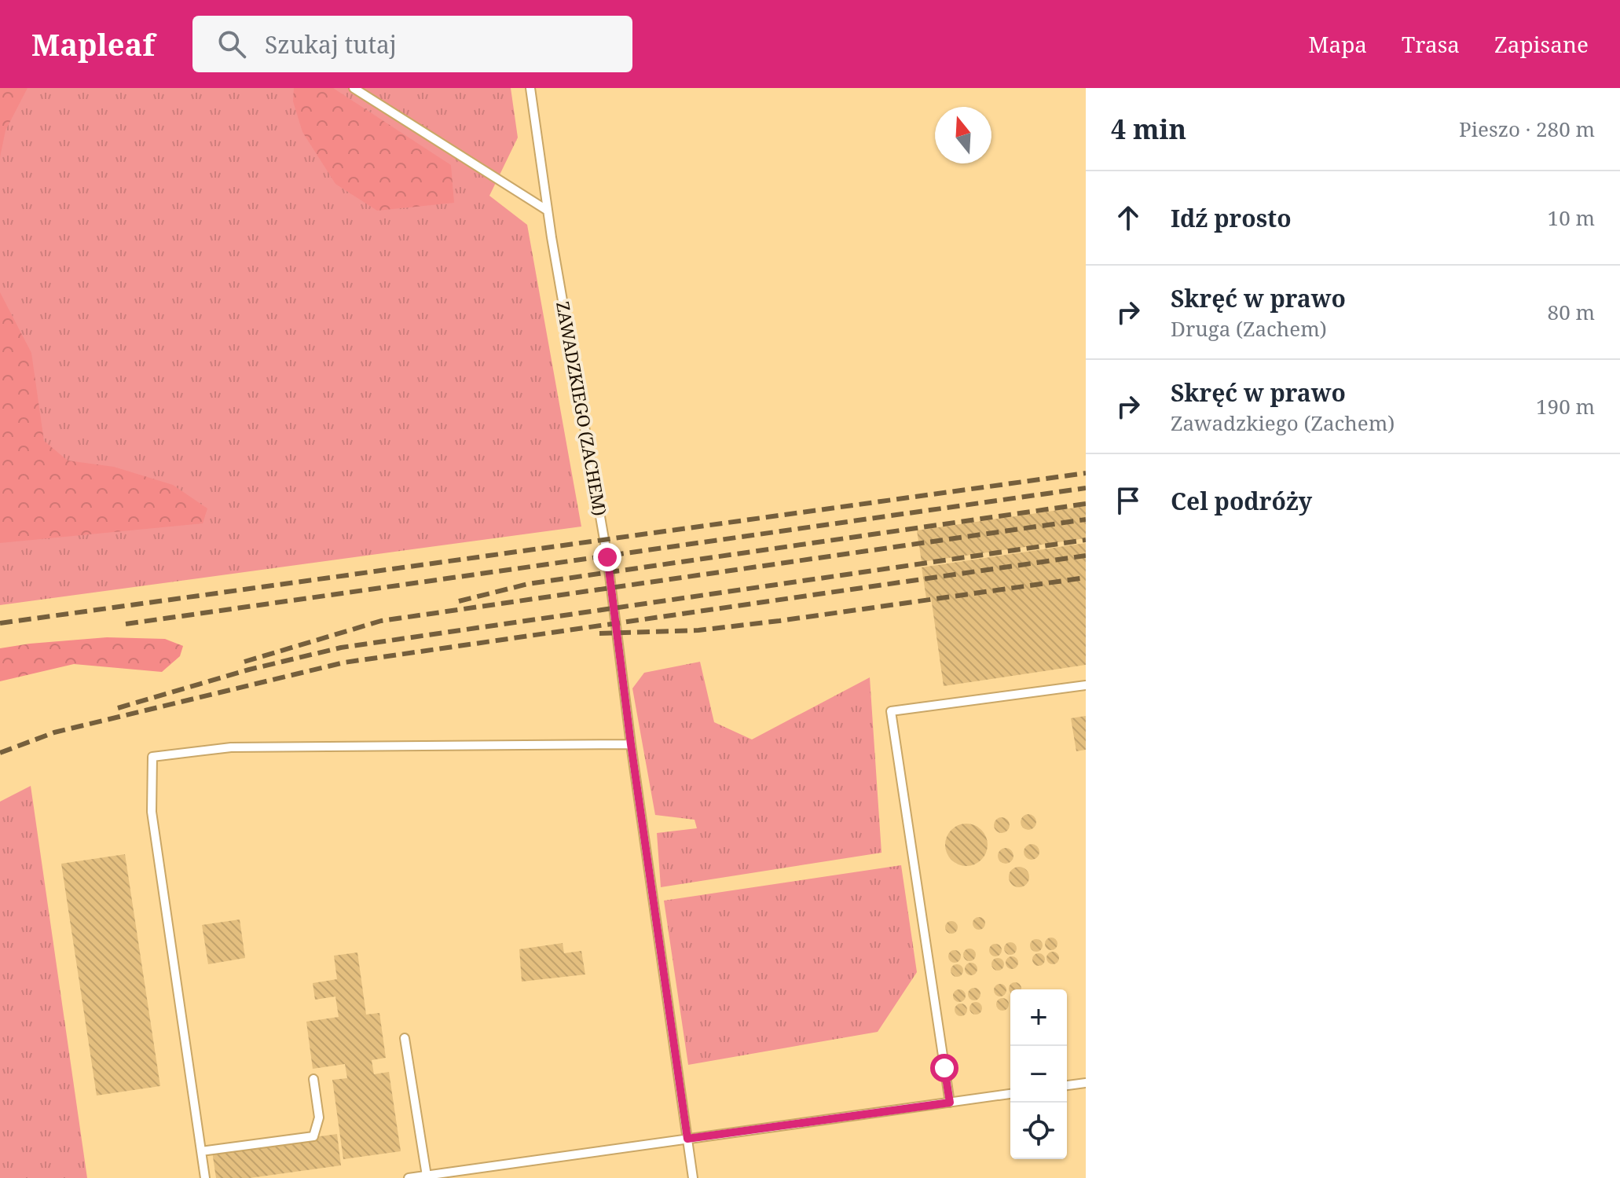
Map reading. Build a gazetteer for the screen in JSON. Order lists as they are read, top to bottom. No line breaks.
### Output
{"streets":{"lane":["ZAWADZKIEGO (ZACHEM)"]},"north":"top","page":{"header":"Mapleaf","search":"Szukaj tutaj","nav":["Mapa","Trasa","Zapisane"],"heading":["4 min","Pieszo · 280 m"],"list":[["Idź prosto","10 m"],["Skręć w prawo","Druga (Zachem)","80 m"],["Skręć w prawo","Zawadzkiego (Zachem)","190 m"],"Cel podróży"],"map_buttons":["+","−"]}}
